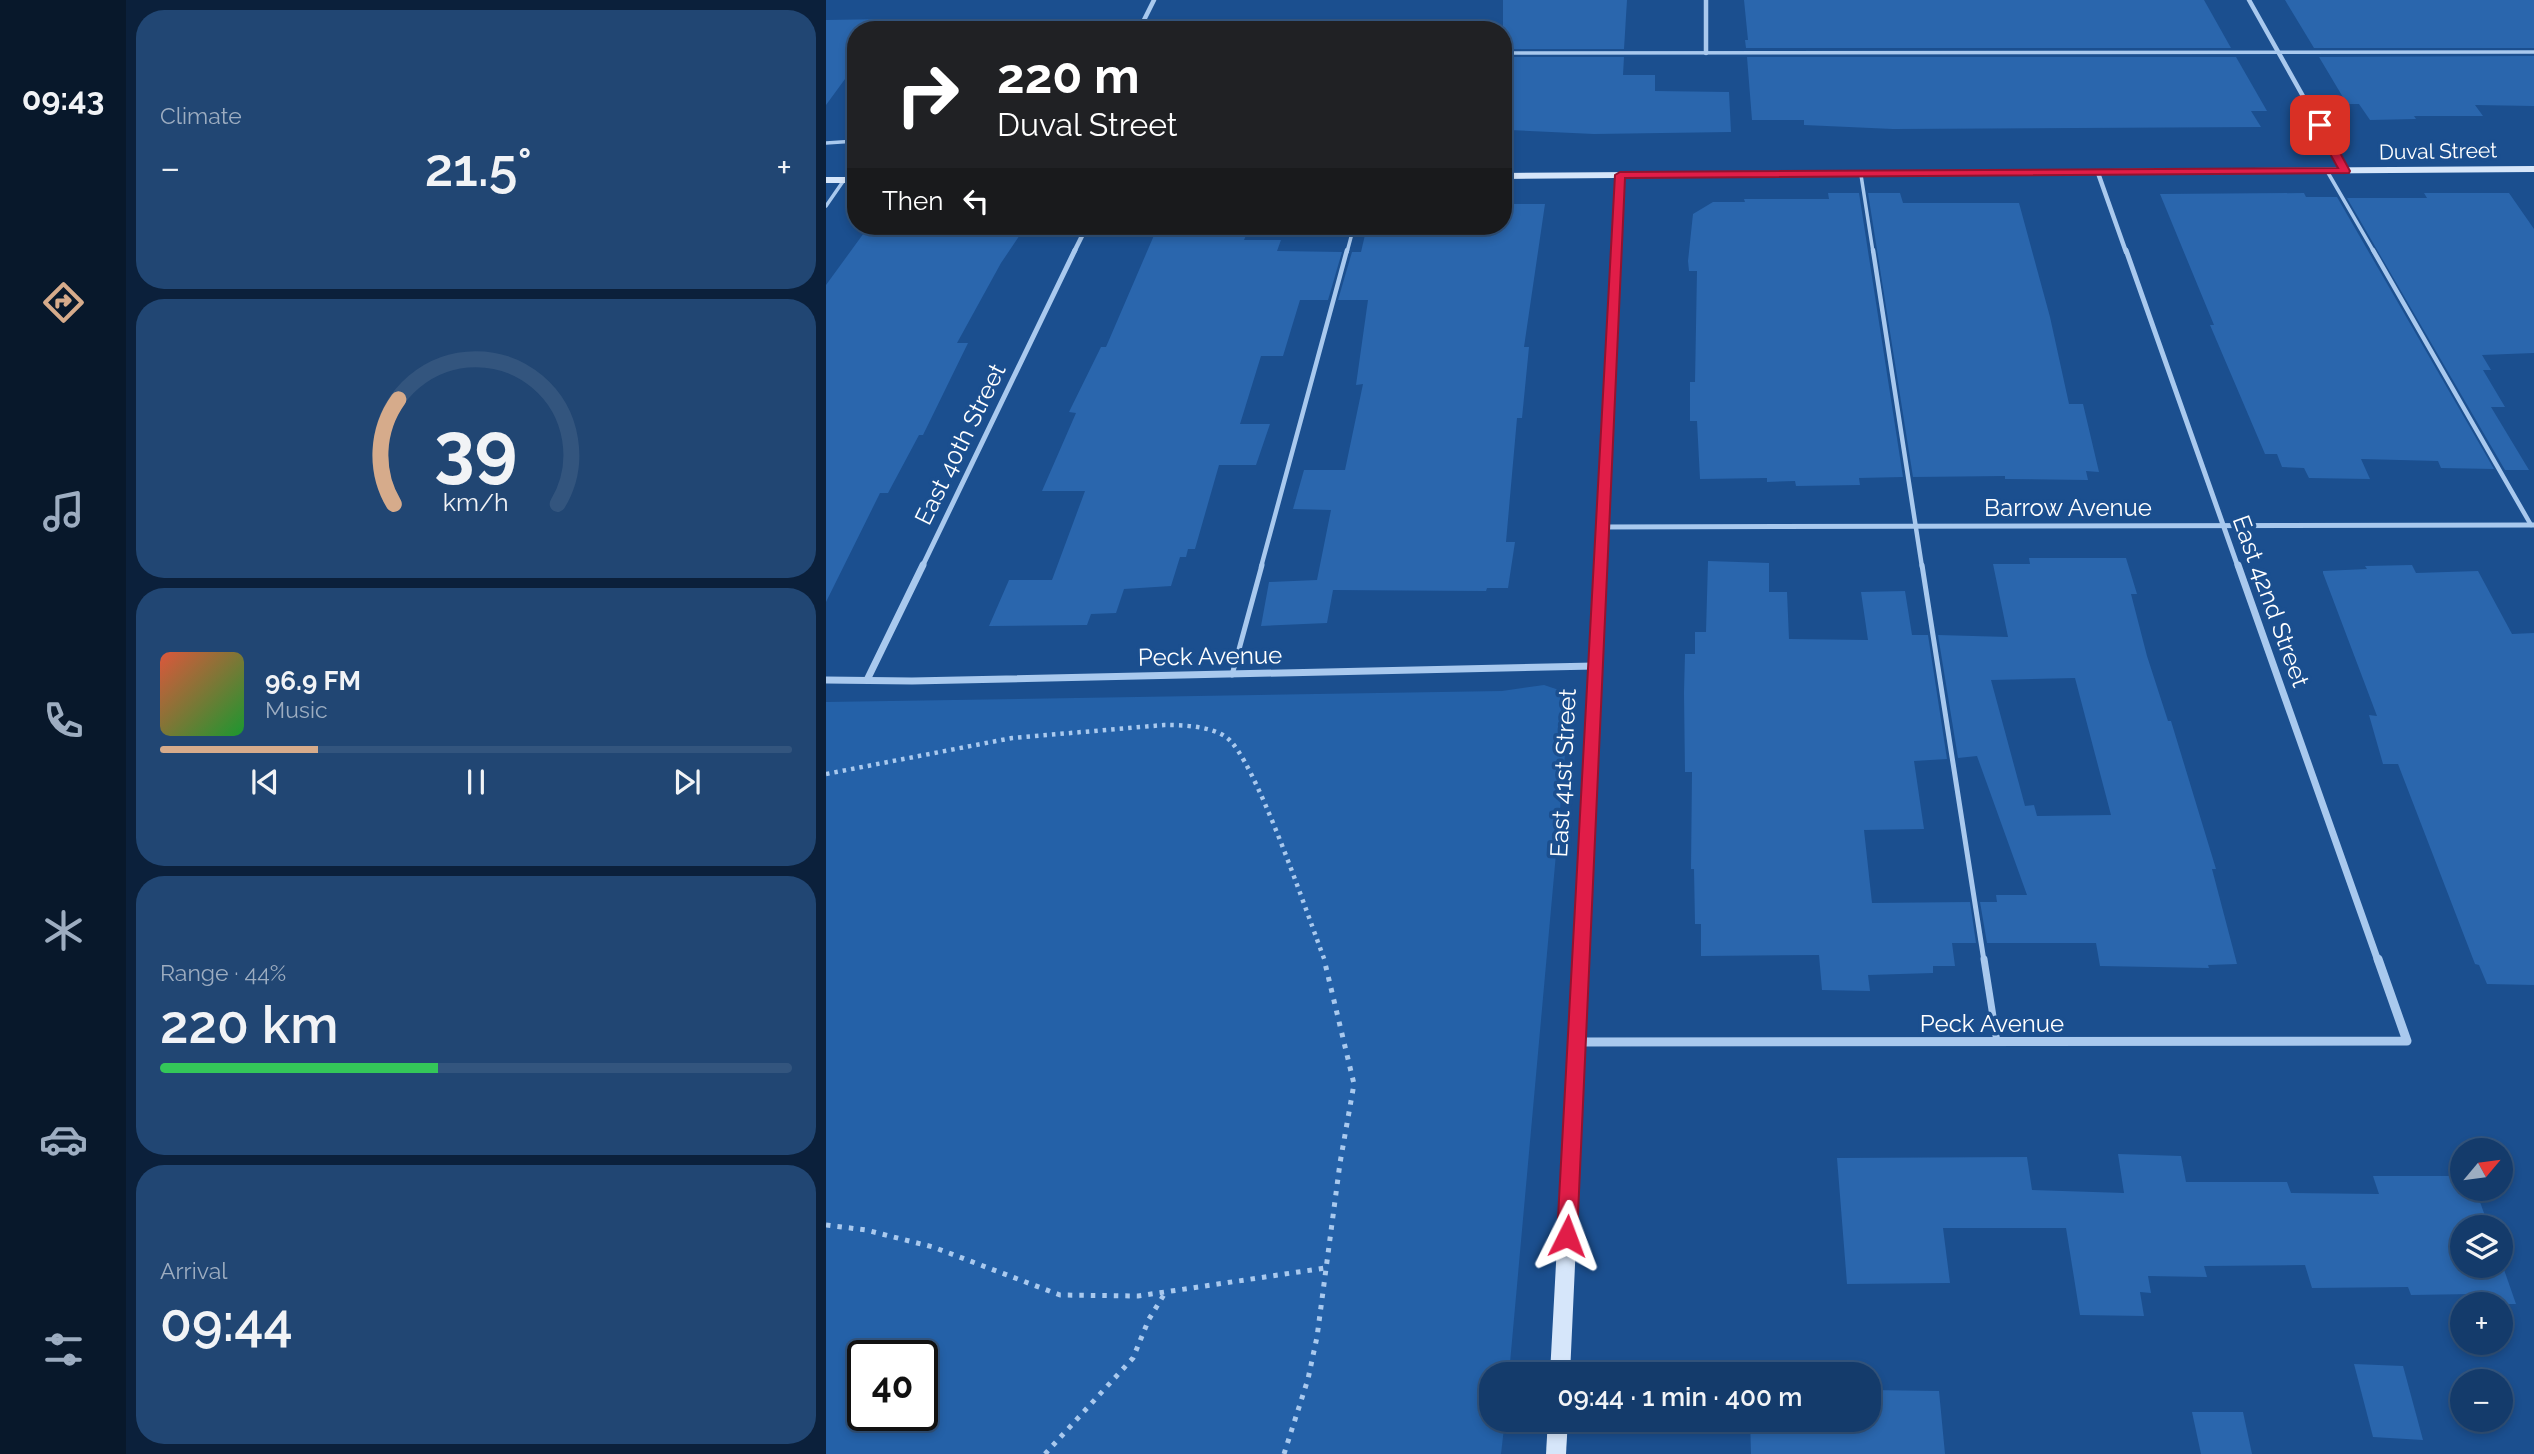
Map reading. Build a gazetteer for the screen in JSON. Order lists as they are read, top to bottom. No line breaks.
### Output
{"streets":{"street":["Duval Street","East 40th Street","Barrow Avenue","East 42nd Street","Peck Avenue","East 41st Street"]},"crossings":[["Duval Street","East 42nd Street"],["Duval Street","East 41st Street"],["East 40th Street","Peck Avenue"],["Barrow Avenue","East 42nd Street"],["Barrow Avenue","East 41st Street"],["East 42nd Street","Peck Avenue"],["Peck Avenue","East 41st Street"]],"north":"top right","page":{"tabs":"09:43","tile":["Climate",["Range · 44%","220 km"],["Arrival","09:44"]],"turn":["220 m","Duval Street"],"heat":["−","21.5°","+"],"then":"Then","song":["96.9 FM","Music"],"map_buttons":["+","−"],"limit":"40","trip":"09:44 · 1 min · 400 m","gauge":["39","km/h"]}}
